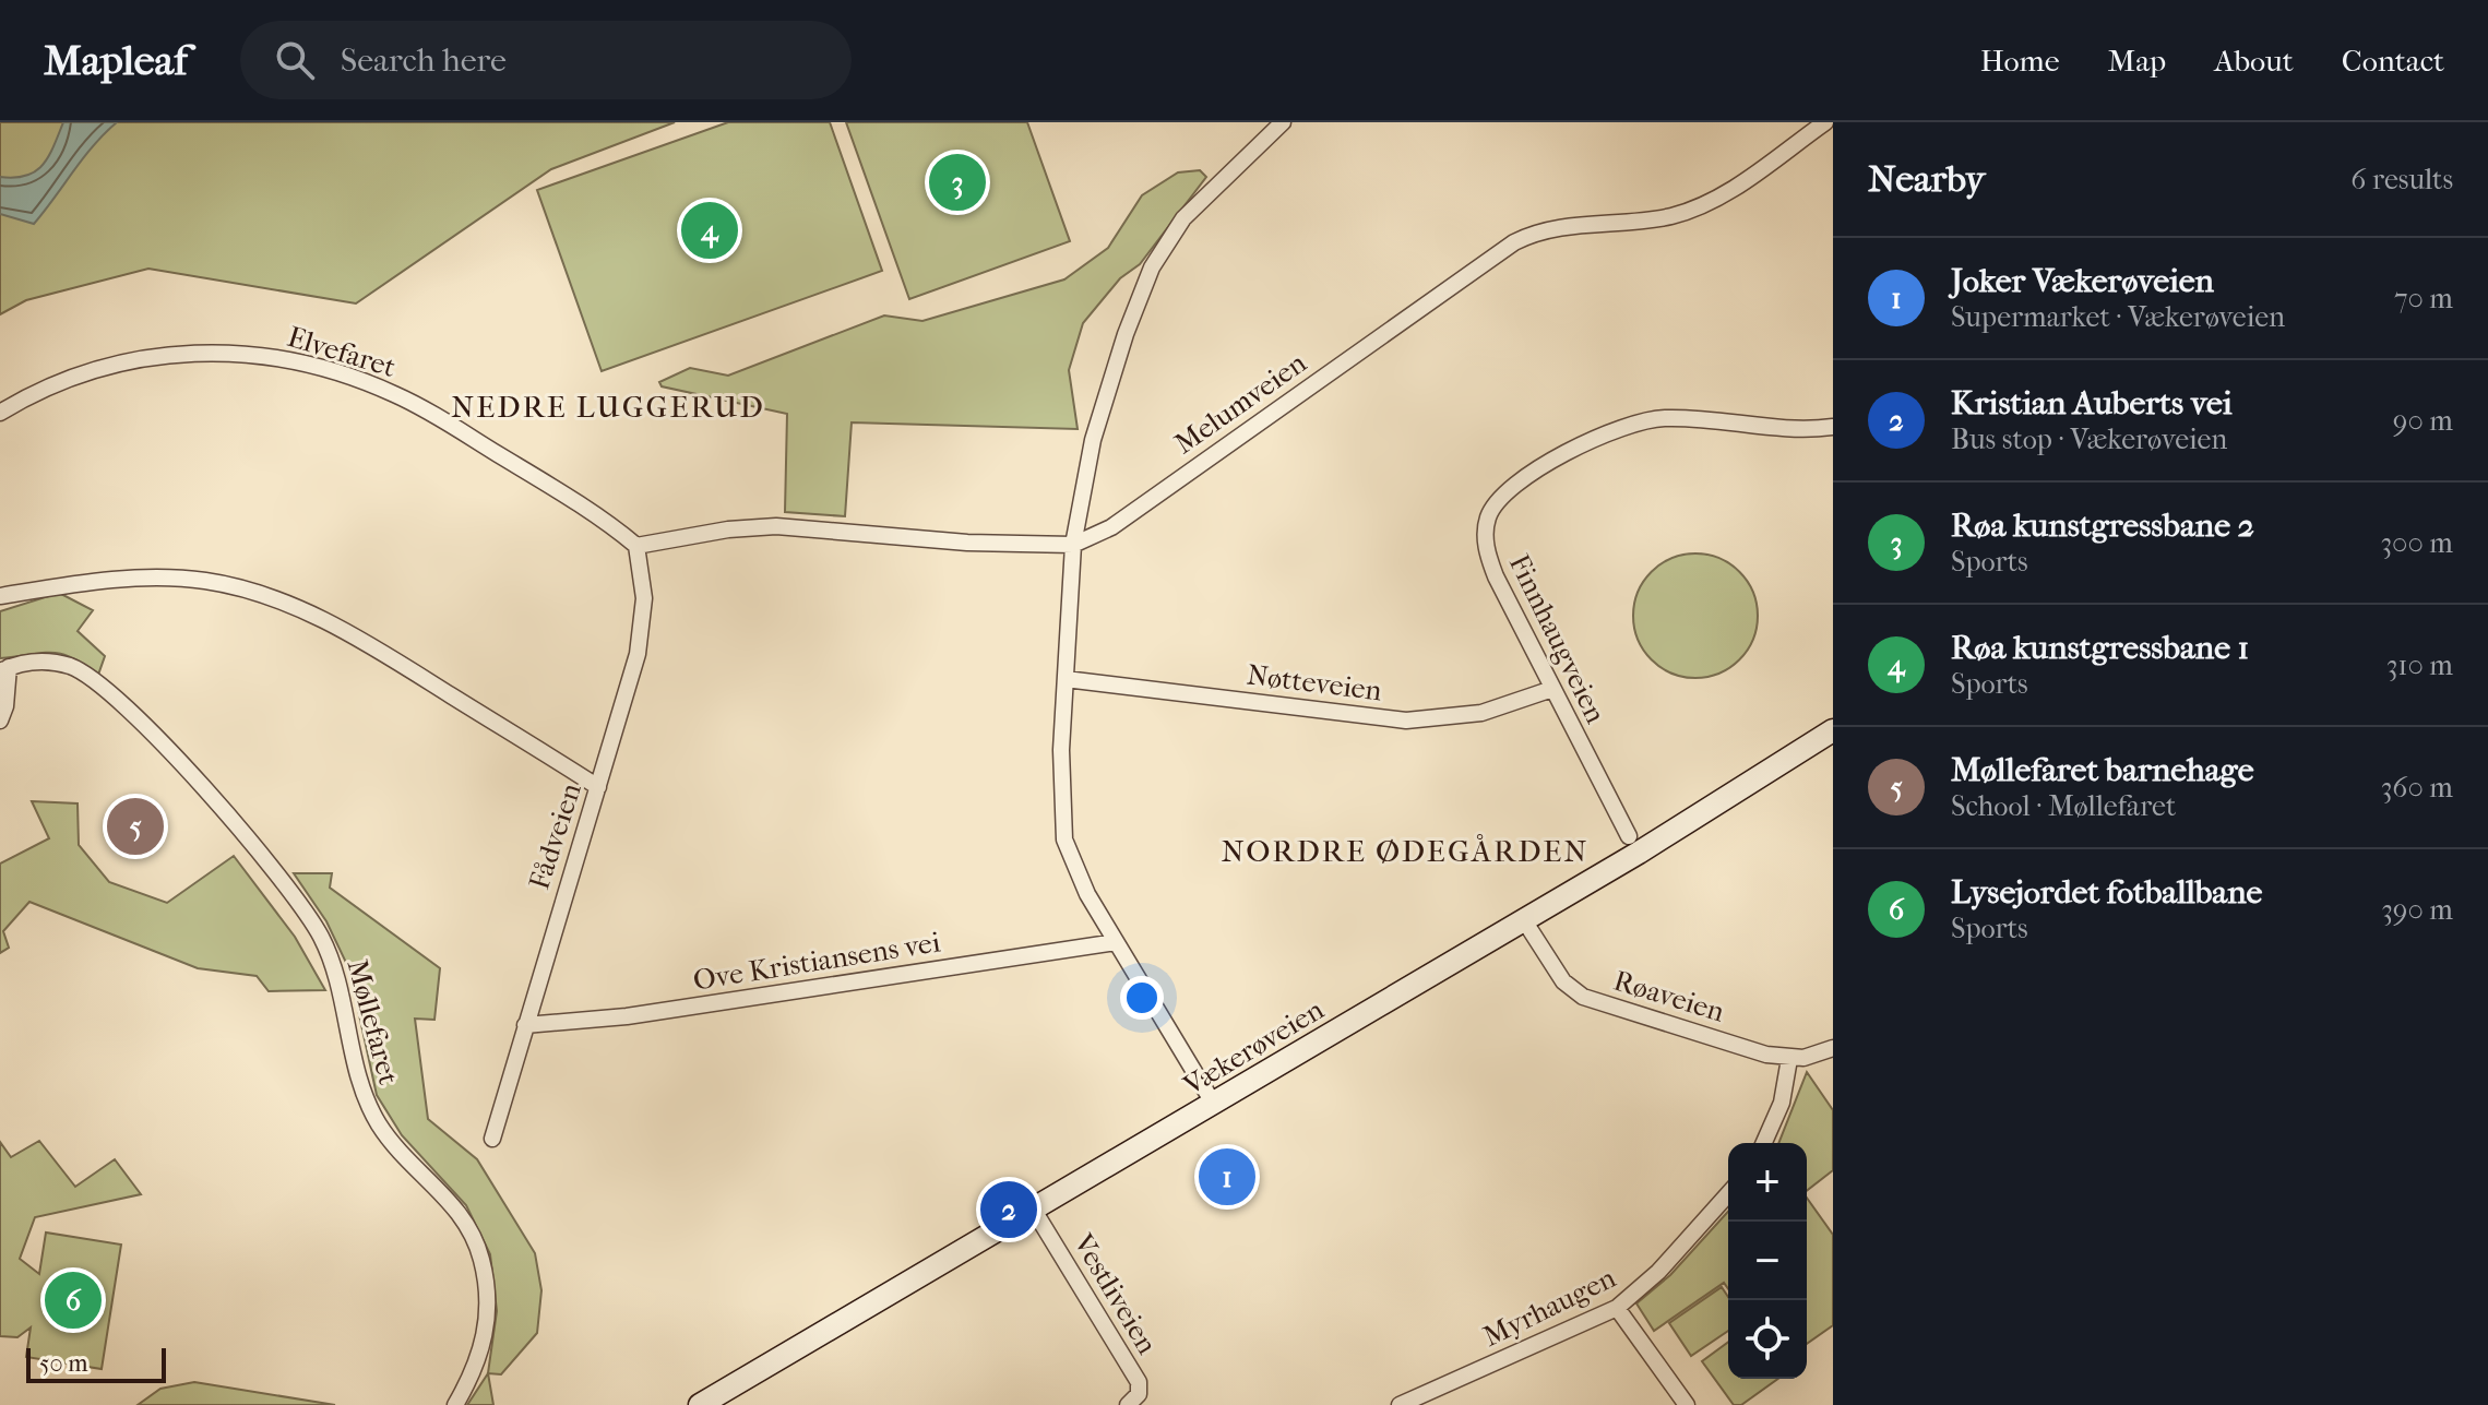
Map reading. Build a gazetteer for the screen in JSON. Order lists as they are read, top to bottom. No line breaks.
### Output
{"streets":{"main road":["Vækerøveien"],"street":["Elvefaret","Melumveien","Finnhaugveien","Nøtteveien","Fådveien","Ove Kristiansens vei","Røaveien","Møllefaret","Vestliveien","Myrhaugen"]},"crossings":[["Elvefaret","Melumveien"],["Elvefaret","Fådveien"],["Melumveien","Fådveien"],["Finnhaugveien","Nøtteveien"],["Fådveien","Ove Kristiansens vei"],["Røaveien","Vækerøveien"],["Vækerøveien","Vestliveien"]],"districts":["NEDRE LUGGERUD","NORDRE ØDEGÅRDEN"],"scale_bar":"50 m","page":{"header":"Mapleaf","search":"Search here","nav":["Home","Map","About","Contact"],"heading":["Nearby","6 results"],"pins":["3","4","5","1","2","6"],"list":[{"mark":"1","name":"Joker Vækerøveien","note":"Supermarket · Vækerøveien","value":"70 m"},{"mark":"2","name":"Kristian Auberts vei","note":"Bus stop · Vækerøveien","value":"90 m"},{"mark":"3","name":"Røa kunstgressbane 2","note":"Sports","value":"300 m"},{"mark":"4","name":"Røa kunstgressbane 1","note":"Sports","value":"310 m"},{"mark":"5","name":"Møllefaret barnehage","note":"School · Møllefaret","value":"360 m"},{"mark":"6","name":"Lysejordet fotballbane","note":"Sports","value":"390 m"}],"map_buttons":["+","−"],"scale":"50 m"}}
